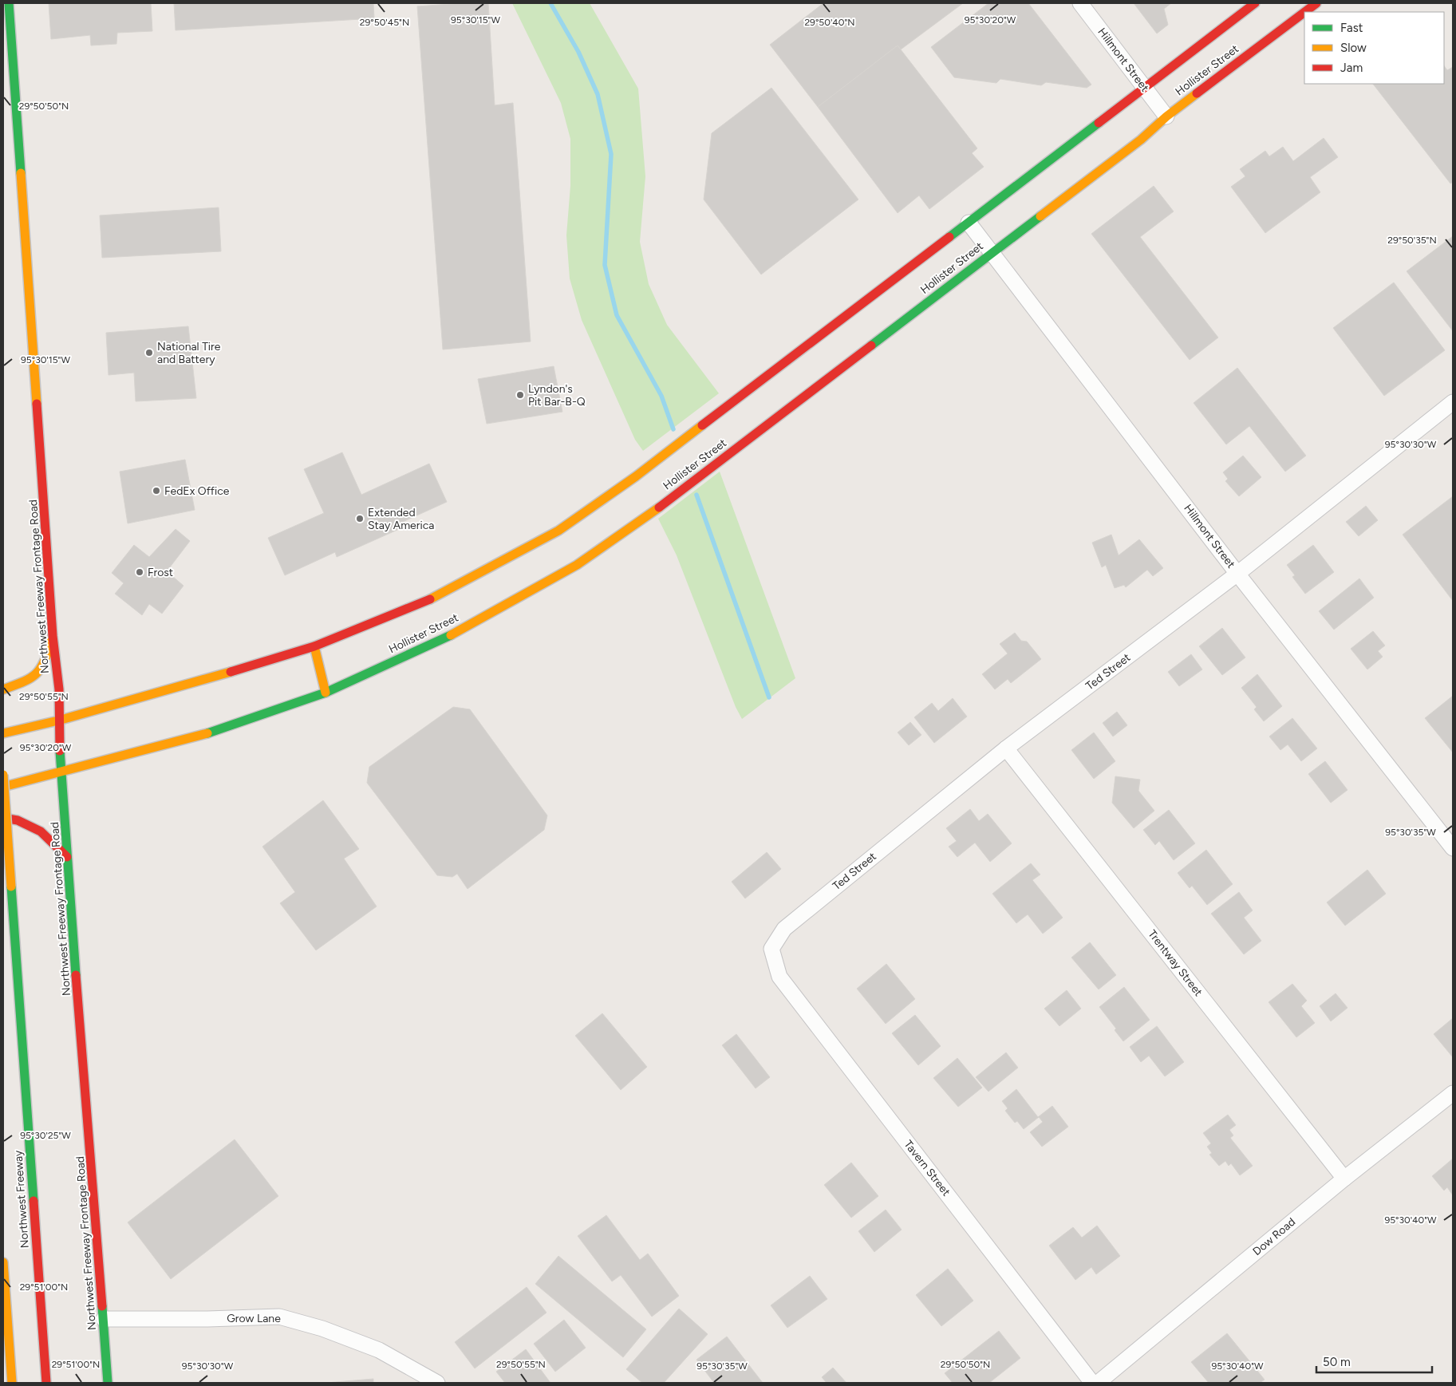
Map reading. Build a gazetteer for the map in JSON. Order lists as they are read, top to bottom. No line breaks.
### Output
{"streets":{"main road":["Hollister Street","Northwest Freeway Frontage Road","Northwest Freeway"],"street":["Hillmont Street","Ted Street","Trentway Street","Tavern Street","Dow Road","Grow Lane"]},"crossings":[["Hillmont Street","Hollister Street"],["Hillmont Street","Ted Street"],["Hollister Street","Northwest Freeway Frontage Road"],["Northwest Freeway Frontage Road","Grow Lane"],["Ted Street","Trentway Street"],["Ted Street","Tavern Street"],["Trentway Street","Dow Road"]],"places":["National Tire and Battery","Lyndon's Pit Bar-B-Q","FedEx Office","Extended Stay America","Frost"],"legend":["Fast","Slow","Jam"],"scale_bar":"50 m","coordinates":["95°30'15\"W","95°30'20\"W","29°50'45\"N","29°50'40\"N","29°50'50\"N","29°50'35\"N","95°30'30\"W","29°50'55\"N","95°30'35\"W","95°30'25\"W","95°30'40\"W","29°51'00\"N"]}
